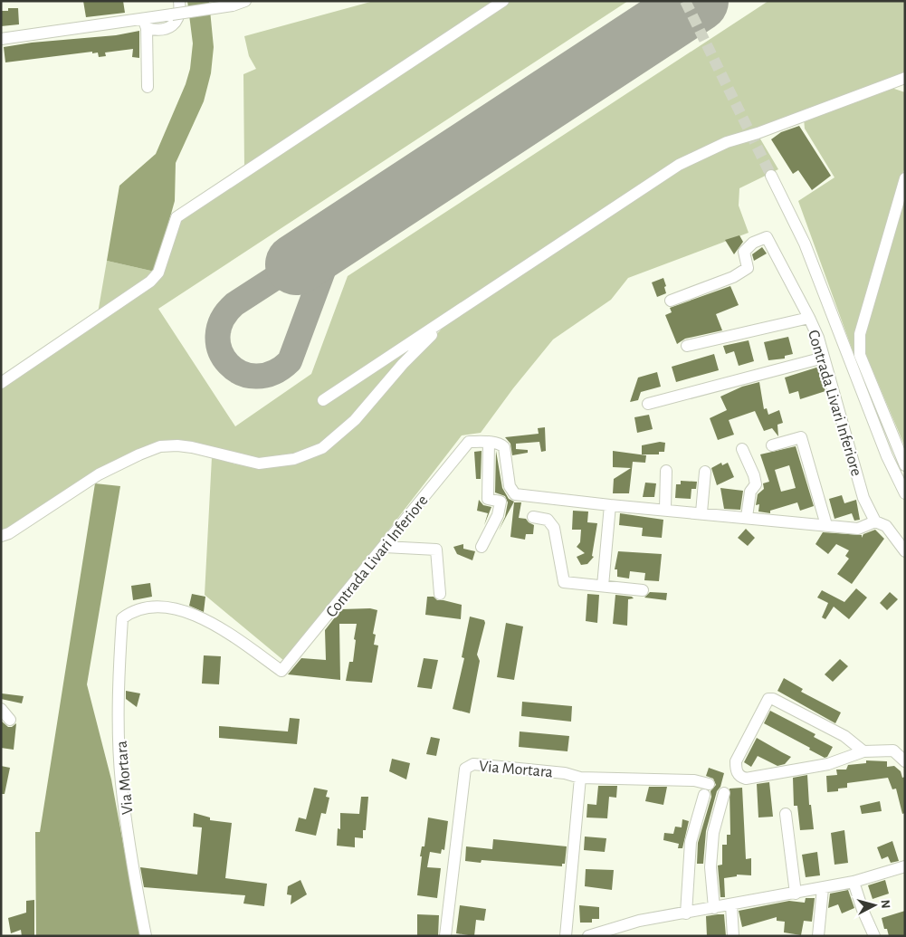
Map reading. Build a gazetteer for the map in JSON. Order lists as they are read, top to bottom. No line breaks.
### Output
{"streets":{"street":["Contrada Livari Inferiore","Via Mortara"]},"crossings":[["Contrada Livari Inferiore","Via Mortara"]],"north":"right"}
